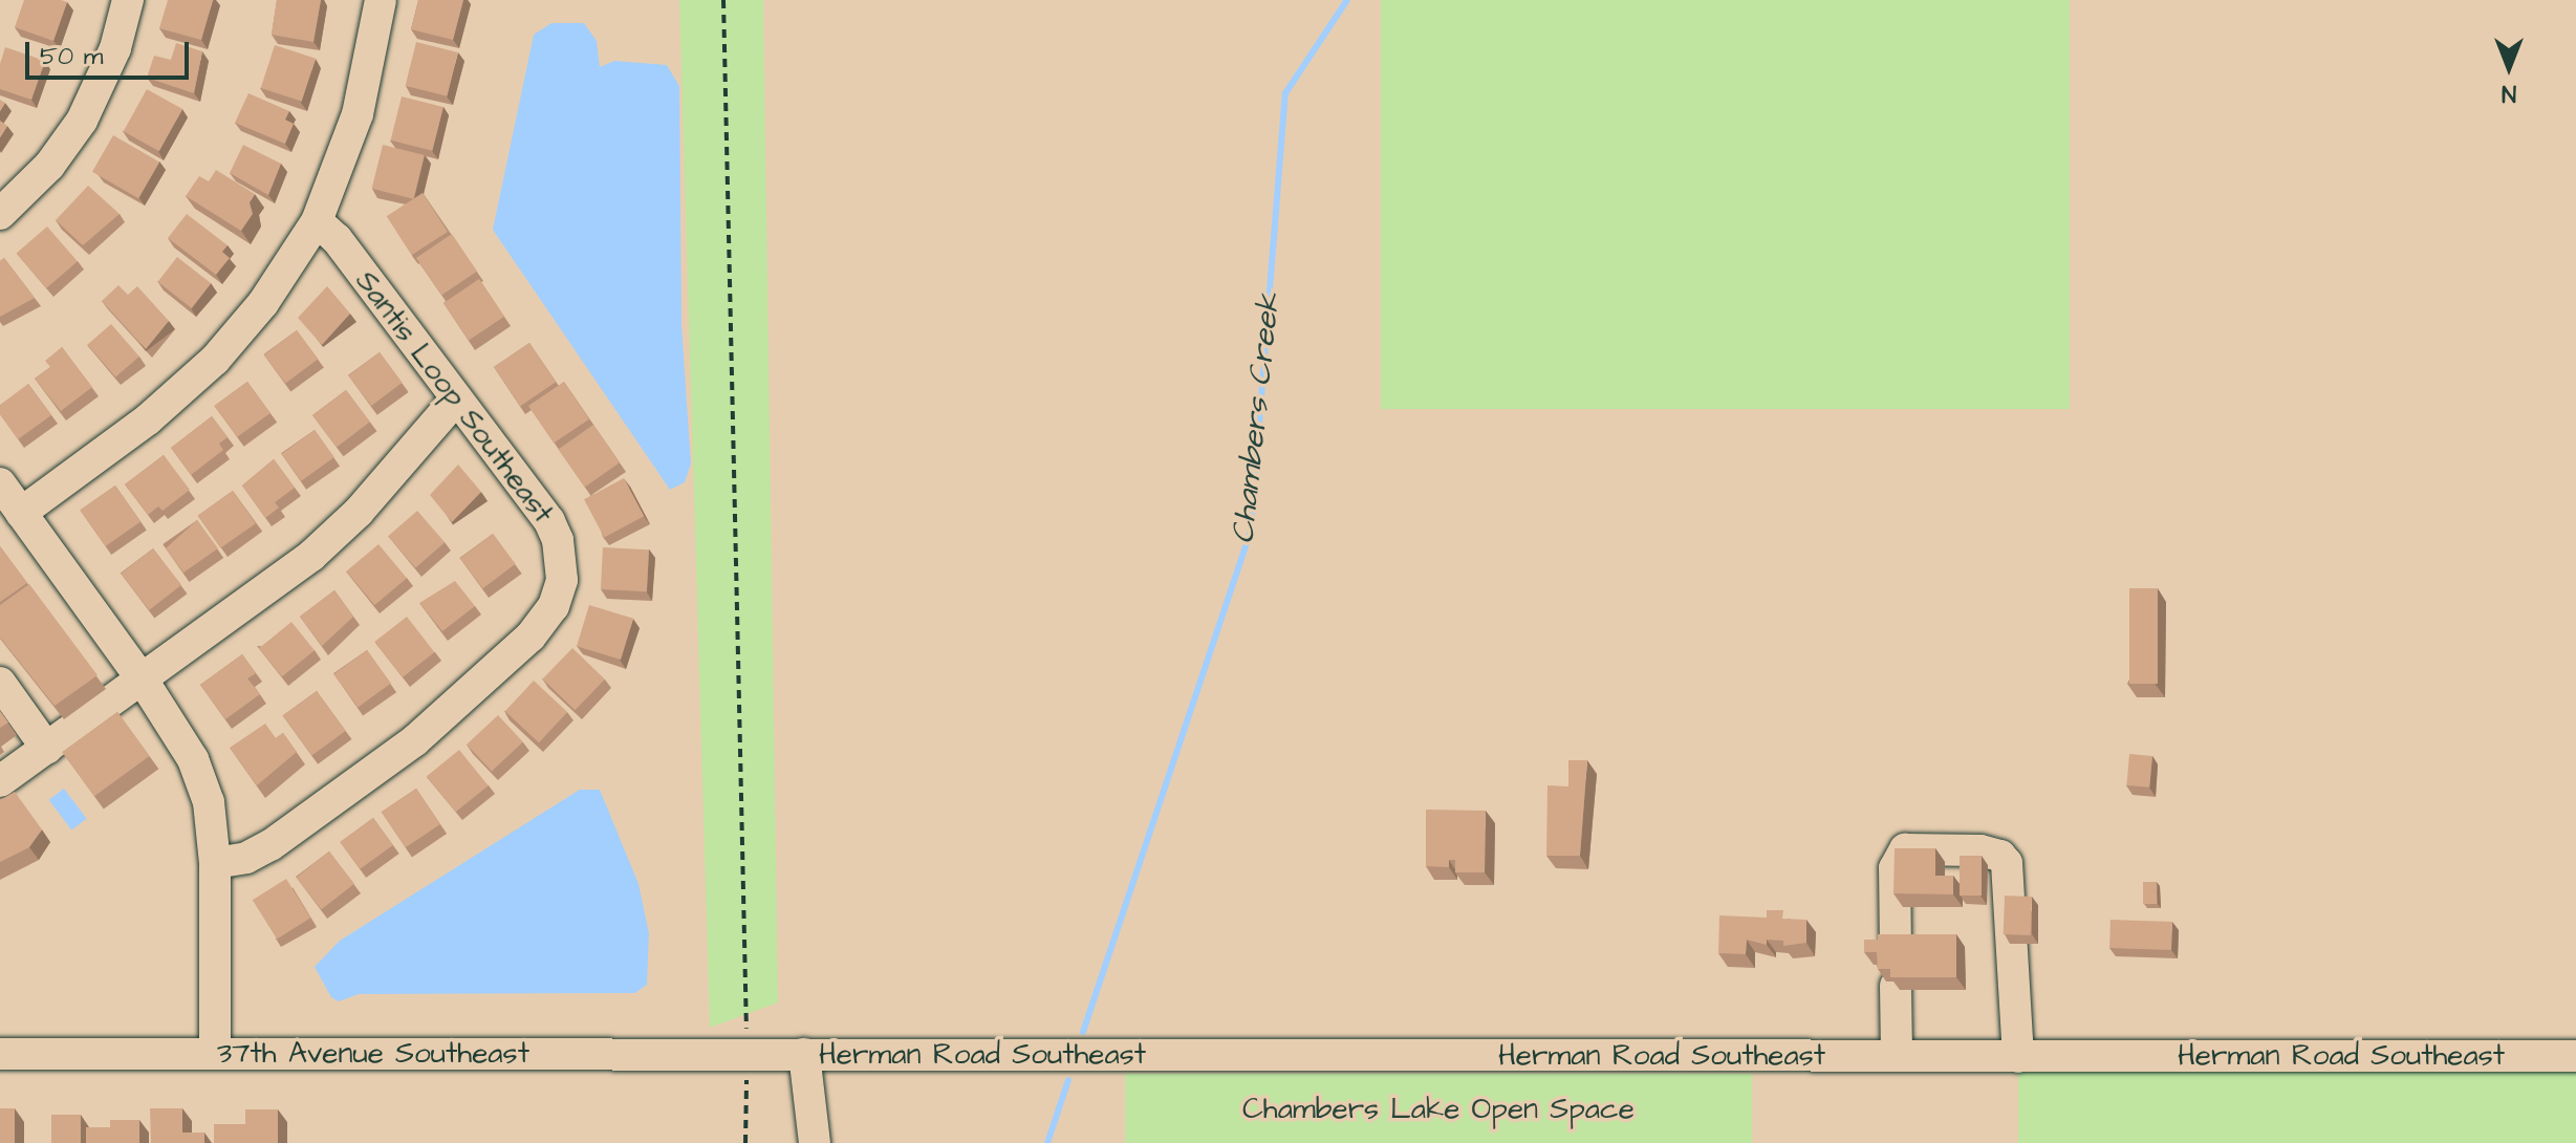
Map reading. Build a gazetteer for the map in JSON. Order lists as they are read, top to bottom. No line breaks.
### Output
{"streets":{"street":["Santis Loop Southeast","37th Avenue Southeast","Herman Road Southeast"]},"crossings":[["37th Avenue Southeast","Herman Road Southeast"]],"water":["Chambers Creek"],"parks":["Chambers Lake Open Space"],"scale_bar":"50 m","north":"bottom"}
